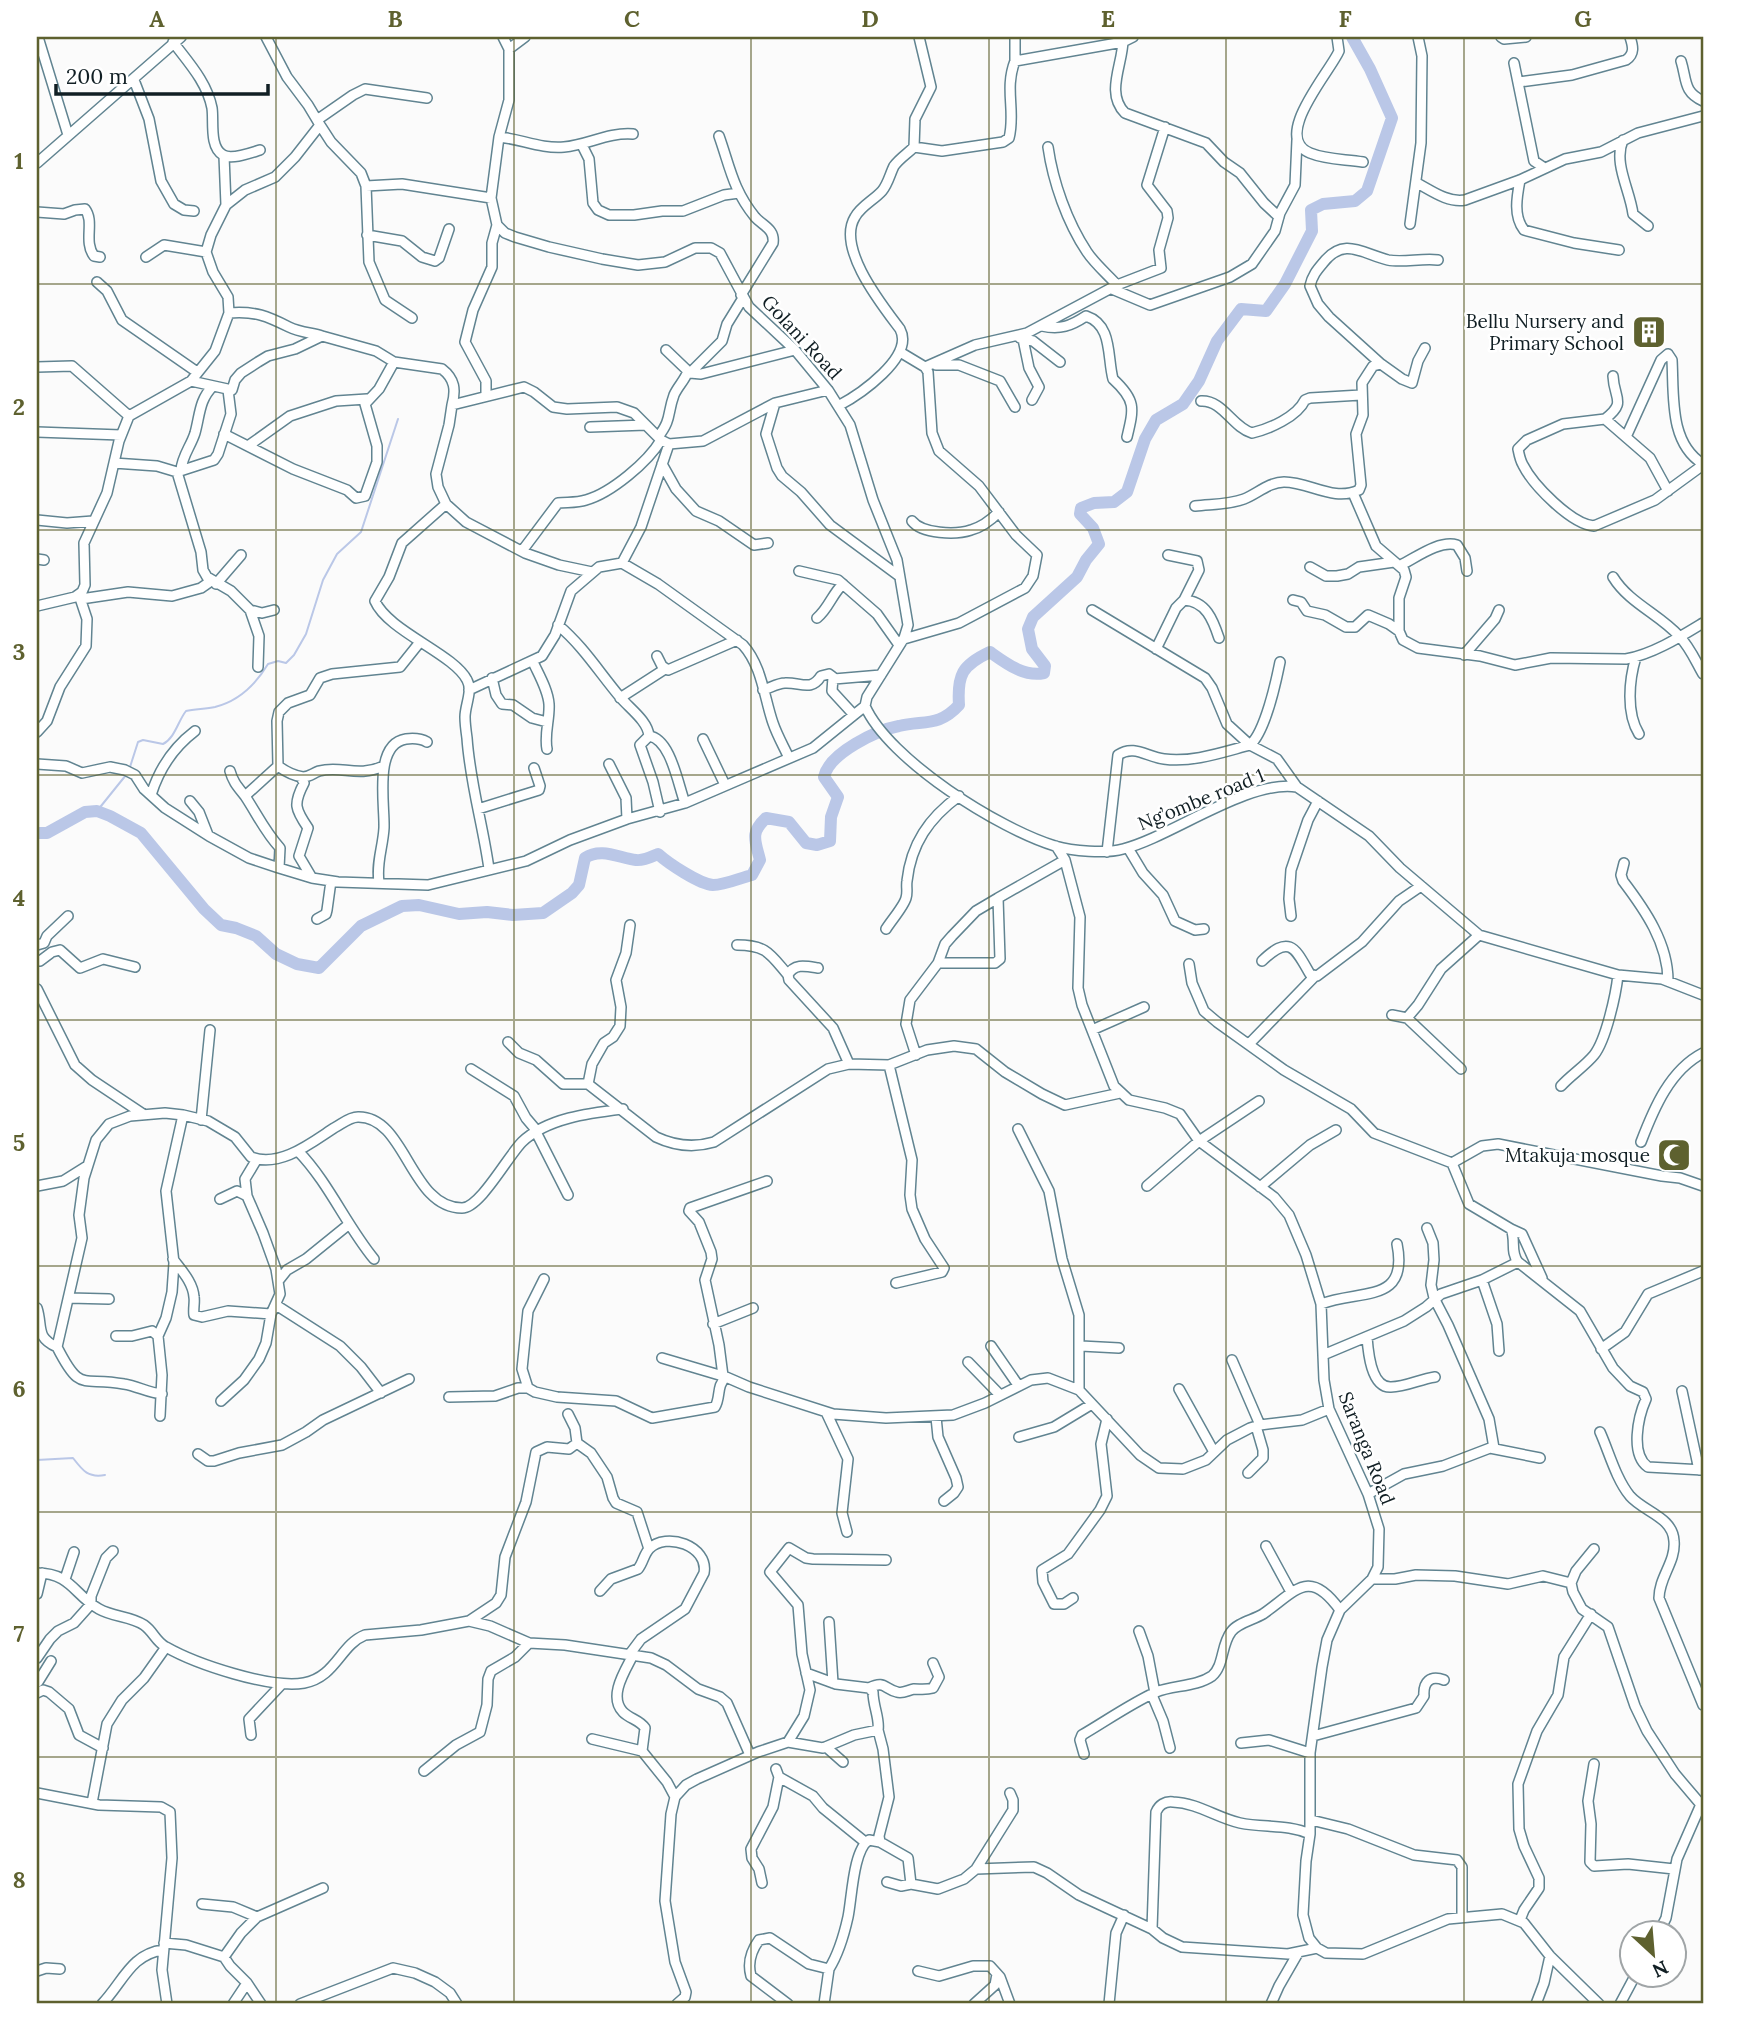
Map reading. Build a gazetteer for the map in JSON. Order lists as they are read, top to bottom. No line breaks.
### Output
{"streets":{"street":["Golani Road","Ng’ombe road 1","Saranga Road"]},"places":{"building":["Bellu Nursery and Primary School"],"mosque":["Mtakuja mosque"]},"scale_bar":"200 m","north":"bottom right","grid":{"columns":["A","B","C","D","E","F","G"],"rows":["1","2","3","4","5","6","7","8"]}}
